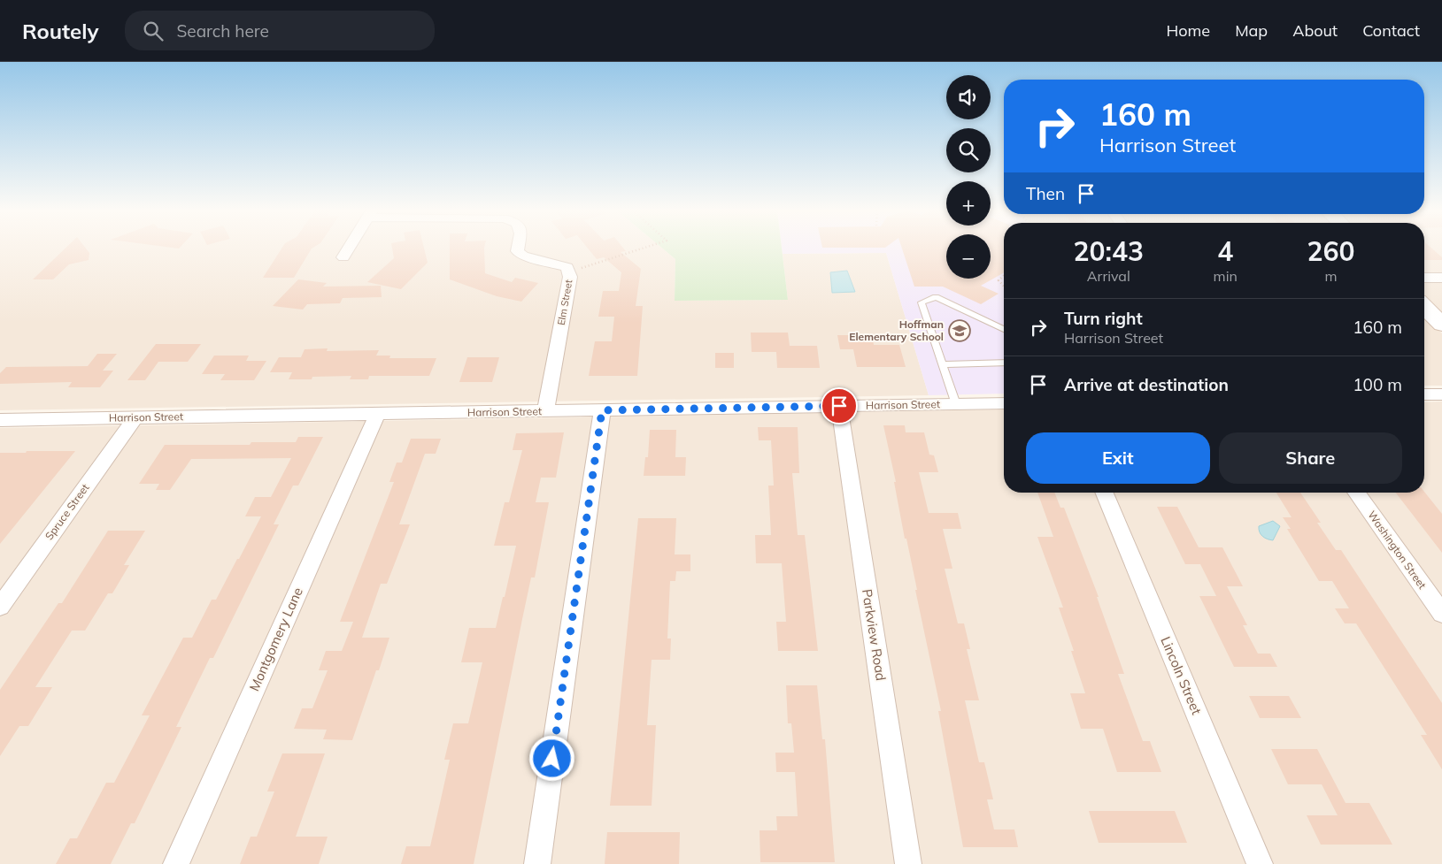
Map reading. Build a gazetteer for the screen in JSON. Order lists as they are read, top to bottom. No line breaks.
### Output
{"streets":{"street":["Elm Street","Harrison Street","Spruce Street","Washington Street","Parkview Road","Montgomery Lane","Lincoln Street"]},"crossings":[["Elm Street","Harrison Street"],["Harrison Street","Spruce Street"],["Harrison Street","Parkview Road"],["Harrison Street","Montgomery Lane"]],"places":{"school or university":["Hoffman Elementary School"]},"page":{"header":"Routely","search":"Search here","nav":["Home","Map","About","Contact"],"map_buttons":["+","−"],"turn":["160 m","Harrison Street"],"then":"Then","eta":["20:43","Arrival","4","min","260","m"],"list":[{"name":"Turn right","note":"Harrison Street","value":"160 m"},{"name":"Arrive at destination","value":"100 m"}],"buttons":["Exit","Share"]}}
